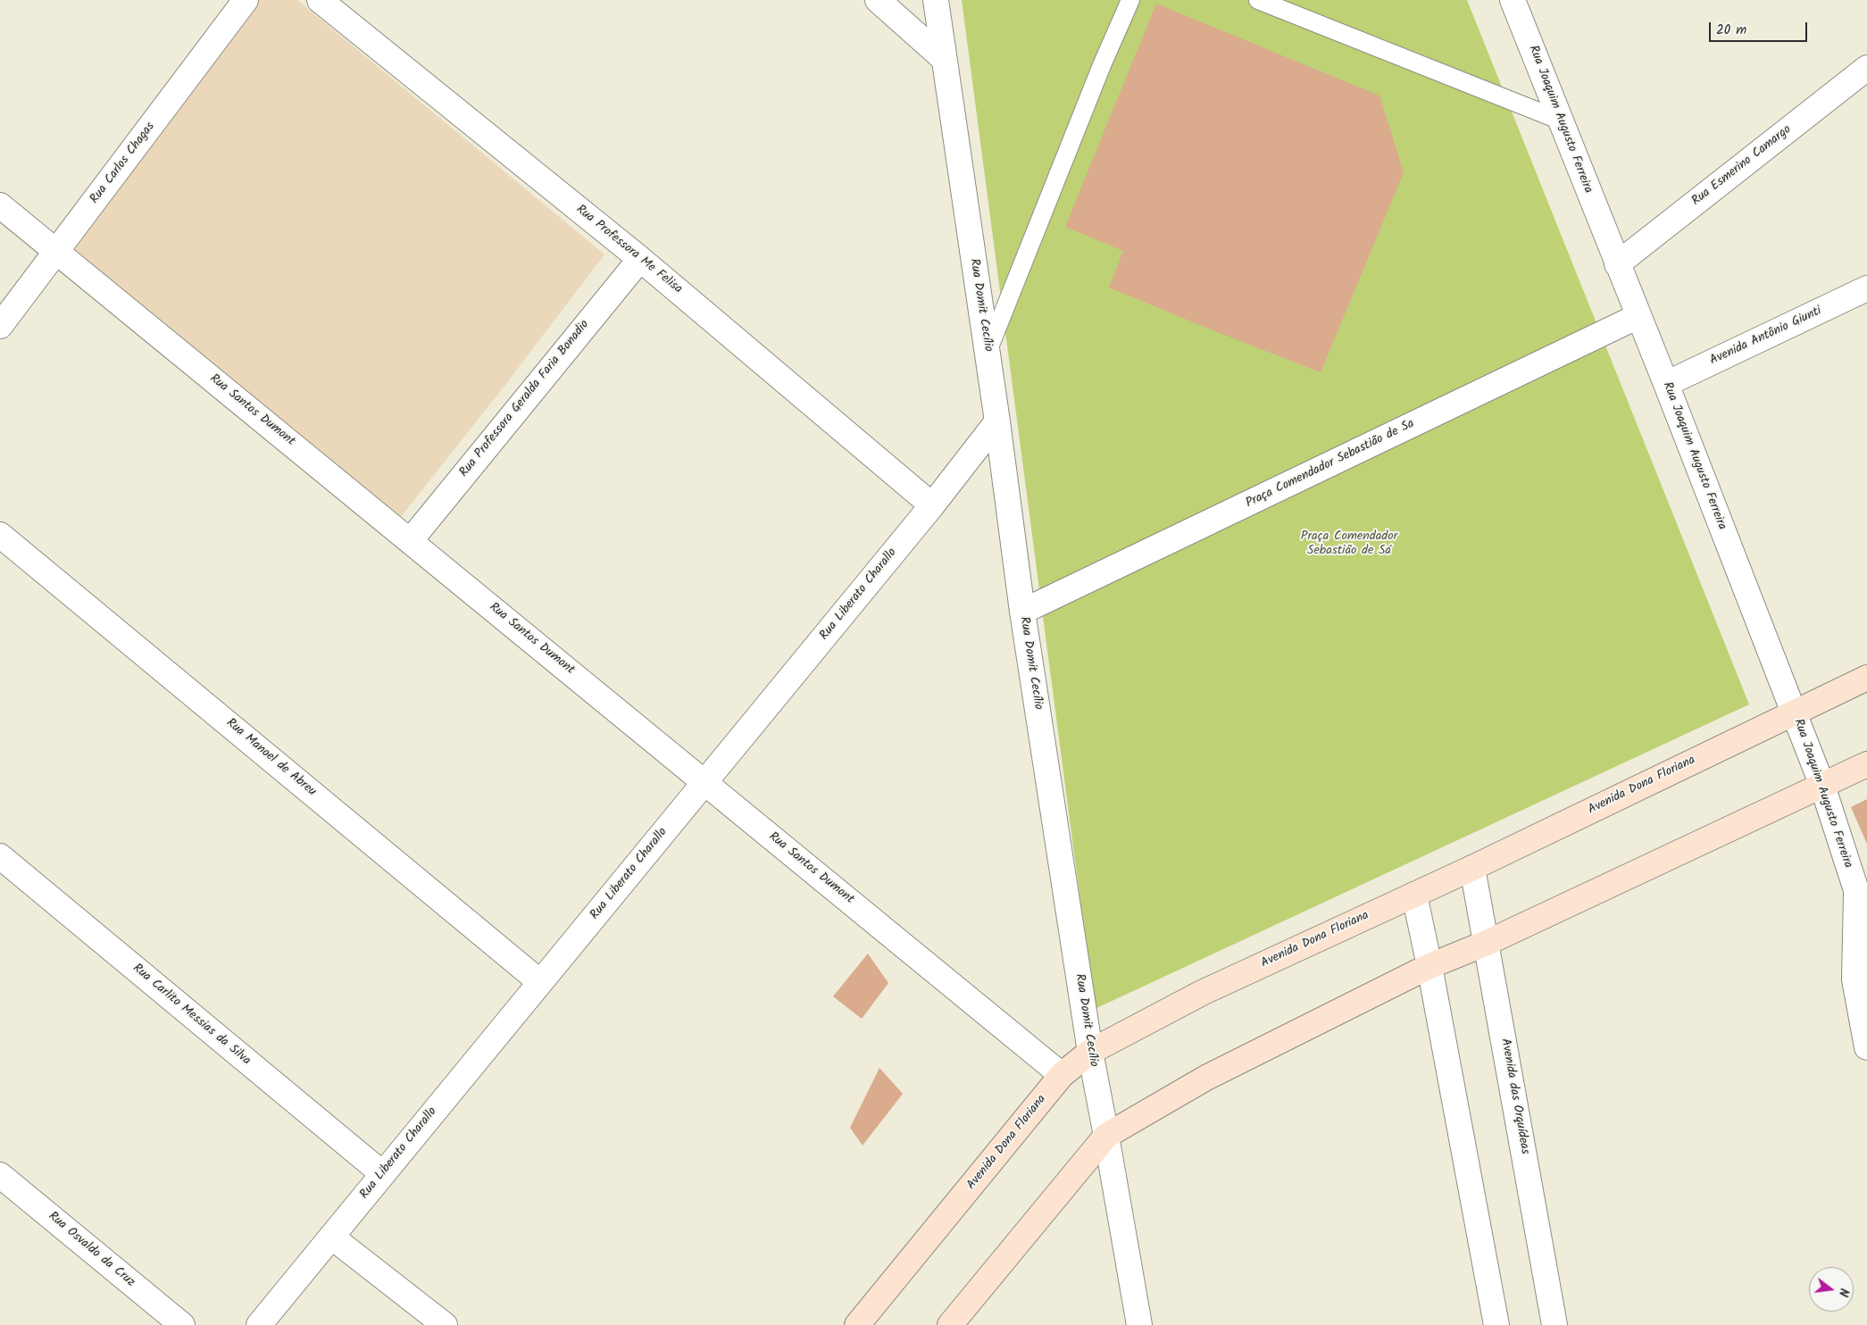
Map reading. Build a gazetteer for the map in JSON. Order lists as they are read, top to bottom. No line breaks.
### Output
{"streets":{"main road":["Avenida Dona Floriana"],"street":["Rua Joaquim Augusto Ferreira","Rua Carlos Chagas","Rua Esmerino Camargo","Rua Professora Me Felisa","Rua Domit Cecílio","Avenida Antônio Giunti","Rua Professora Geralda Faria Bonadio","Rua Santos Dumont","Praça Comendador Sebastião de Sa","Rua Liberato Charallo","Rua Manoel de Abreu","Rua Carlito Messias da Silva","Avenida das Orquídeas","Rua Osvaldo da Cruz"]},"crossings":[["Rua Joaquim Augusto Ferreira","Rua Esmerino Camargo"],["Rua Joaquim Augusto Ferreira","Avenida Antônio Giunti"],["Rua Joaquim Augusto Ferreira","Praça Comendador Sebastião de Sa"],["Rua Joaquim Augusto Ferreira","Avenida Dona Floriana"],["Rua Carlos Chagas","Rua Santos Dumont"],["Rua Professora Me Felisa","Rua Professora Geralda Faria Bonadio"],["Rua Professora Me Felisa","Rua Liberato Charallo"],["Rua Domit Cecílio","Praça Comendador Sebastião de Sa"],["Rua Domit Cecílio","Rua Liberato Charallo"],["Rua Domit Cecílio","Avenida Dona Floriana"],["Rua Professora Geralda Faria Bonadio","Rua Santos Dumont"],["Rua Santos Dumont","Rua Liberato Charallo"],["Rua Santos Dumont","Avenida Dona Floriana"],["Rua Liberato Charallo","Rua Manoel de Abreu"],["Rua Liberato Charallo","Rua Carlito Messias da Silva"],["Avenida Dona Floriana","Avenida das Orquídeas"]],"parks":["Praça Comendador Sebastião de Sá"],"scale_bar":"20 m","north":"right"}
